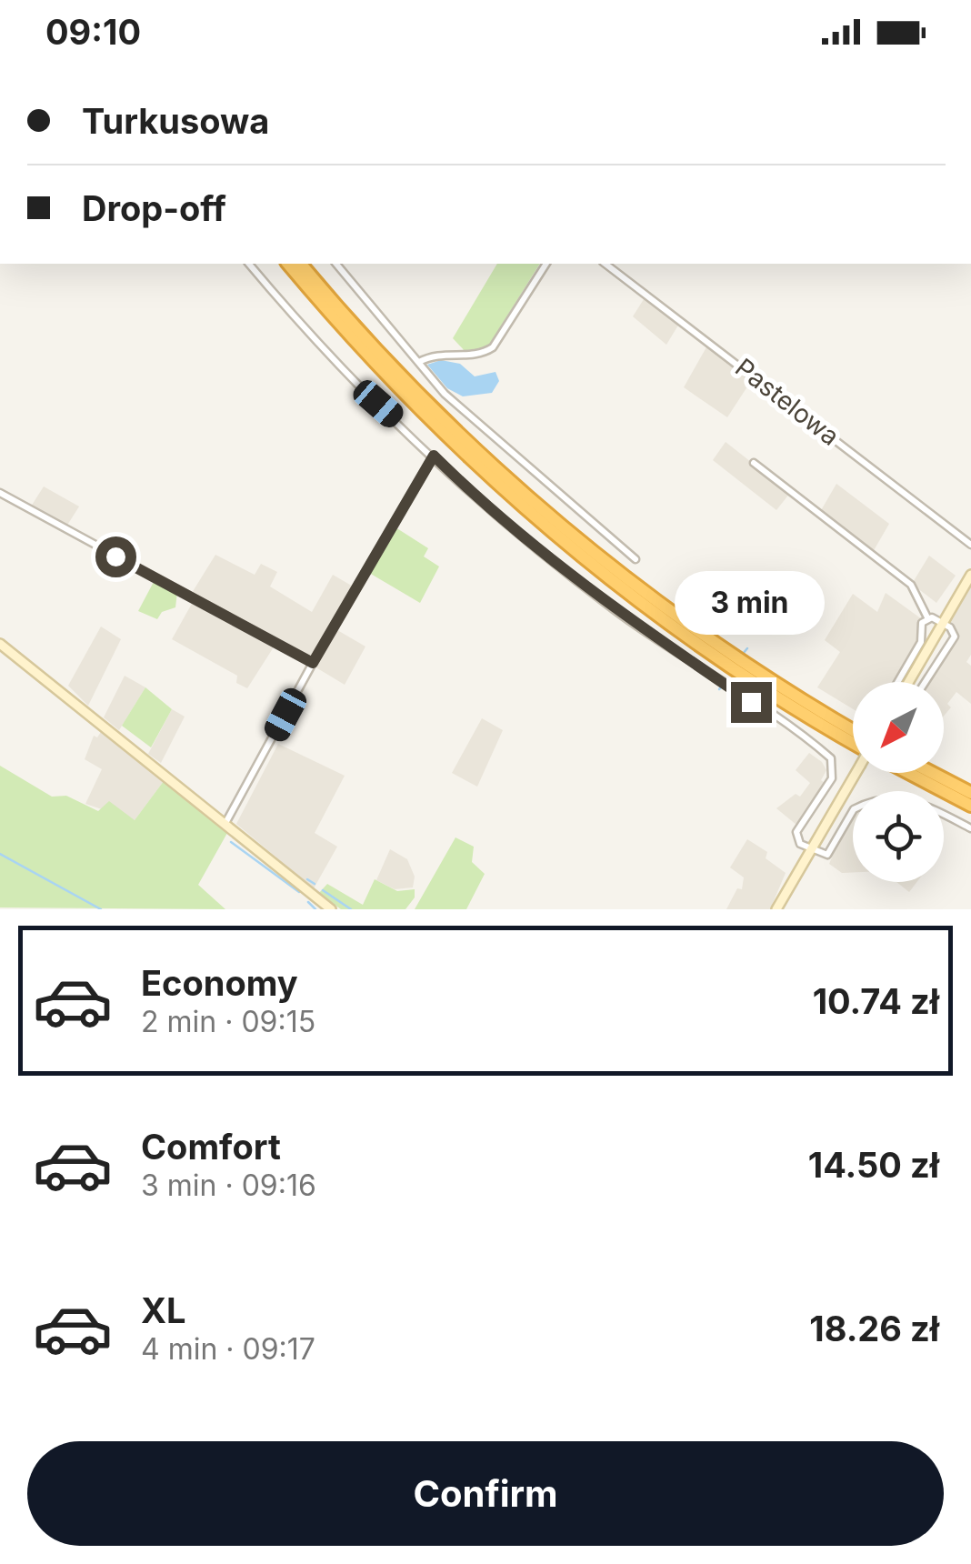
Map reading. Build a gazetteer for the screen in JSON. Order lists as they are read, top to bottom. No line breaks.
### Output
{"streets":{"street":["Pastelowa"]},"north":"bottom left","page":{"status":"09:10","banner":["Turkusowa","Drop-off"],"bubble":"3 min","list":[{"name":"Economy","note":"2 min · 09:15","value":"10.74 zł"},{"name":"Comfort","note":"3 min · 09:16","value":"14.50 zł"},{"name":"XL","note":"4 min · 09:17","value":"18.26 zł"}],"buttons":"Confirm"}}
